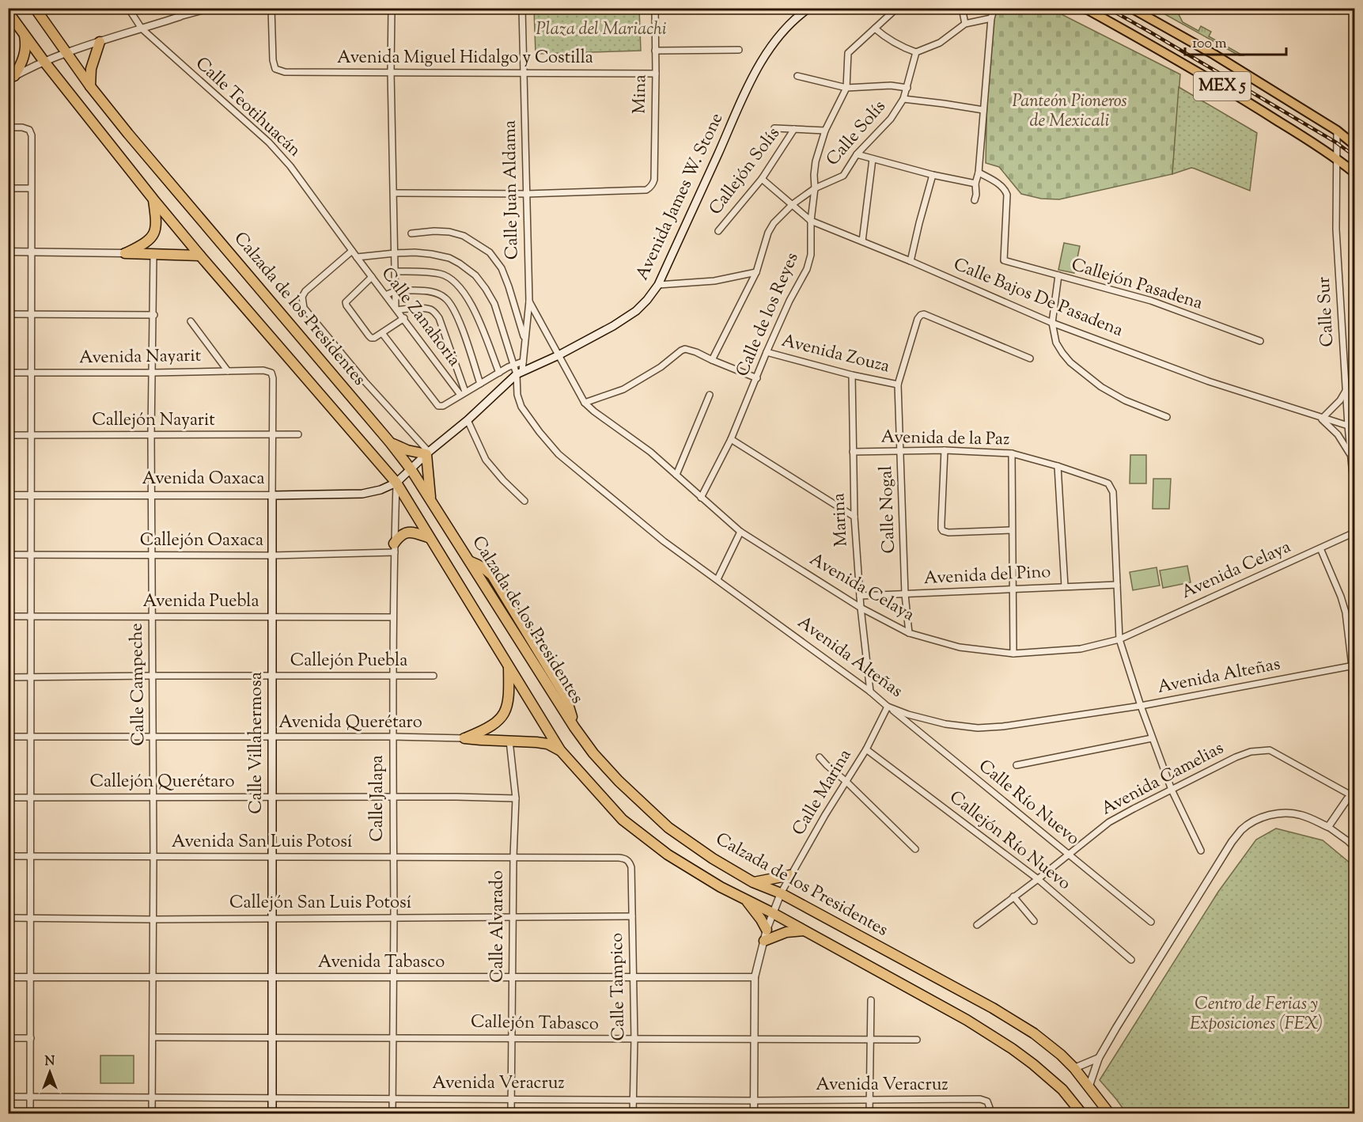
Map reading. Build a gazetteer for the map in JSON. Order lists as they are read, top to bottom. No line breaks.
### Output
{"streets":{"highway":["Calzada de los Presidentes"],"main road":["MEX 5","Avenida James W. Stone","Avenida Oaxaca","Calle Villahermosa"],"street":["Avenida Miguel Hidalgo y Costilla","Mina","Calle Teotihuacán","Calle Solís","Callejón Solís","Calle Juan Aldama","Callejón Pasadena","Calle Bajos De Pasadena","Calle Sur","Calle de los Reyes","Calle Zanahoria","Avenida Zouza","Avenida Nayarit","Callejón Nayarit","Avenida de la Paz","Calle Nogal","Marina","Callejón Oaxaca","Avenida Celaya","Avenida del Pino","Avenida Puebla","Avenida Alteñas","Callejón Puebla","Calle Campeche","Avenida Querétaro","Avenida Camelias","Callejón Querétaro","Calle Marina","Calle Jalapa","Calle Río Nuevo","Callejón Río Nuevo","Avenida San Luis Potosí","Callejón San Luis Potosí","Calle Alvarado","Avenida Tabasco","Calle Tampico","Callejón Tabasco","Avenida Veracruz"]},"crossings":[["Avenida Miguel Hidalgo y Costilla","Mina"],["Avenida Miguel Hidalgo y Costilla","Calle Juan Aldama"],["MEX 5","Calle Sur"],["Mina","Calle Juan Aldama"],["Calle Teotihuacán","Calle Zanahoria"],["Calle Solís","Calle Bajos De Pasadena"],["Calle Solís","Calle de los Reyes"],["Callejón Solís","Calle Bajos De Pasadena"],["Callejón Solís","Calle de los Reyes"],["Calle Juan Aldama","Avenida James W. Stone"],["Calle Juan Aldama","Avenida Celaya"],["Calle Juan Aldama","Avenida Alteñas"],["Avenida James W. Stone","Calzada de los Presidentes"],["Avenida James W. Stone","Avenida Oaxaca"],["Avenida James W. Stone","Avenida Celaya"],["Avenida James W. Stone","Avenida Alteñas"],["Calle Bajos De Pasadena","Calle Sur"],["Calle Bajos De Pasadena","Calle de los Reyes"],["Calzada de los Presidentes","Avenida Oaxaca"],["Calzada de los Presidentes","Calle Marina"],["Calle de los Reyes","Avenida Zouza"],["Calle de los Reyes","Avenida Celaya"],["Avenida Zouza","Calle Nogal"],["Avenida Zouza","Marina"],["Avenida Nayarit","Calle Campeche"],["Avenida Nayarit","Calle Villahermosa"],["Callejón Nayarit","Calle Campeche"],["Callejón Nayarit","Calle Villahermosa"],["Avenida de la Paz","Calle Nogal"],["Avenida de la Paz","Marina"],["Avenida de la Paz","Avenida del Pino"],["Avenida Oaxaca","Calle Campeche"],["Avenida Oaxaca","Calle Villahermosa"],["Avenida Oaxaca","Calle Jalapa"],["Calle Nogal","Avenida Celaya"],["Calle Nogal","Avenida del Pino"],["Marina","Avenida Celaya"],["Marina","Avenida del Pino"],["Marina","Avenida Alteñas"],["Callejón Oaxaca","Calle Campeche"],["Callejón Oaxaca","Calle Villahermosa"],["Callejón Oaxaca","Calle Jalapa"],["Avenida Puebla","Calle Campeche"],["Avenida Puebla","Calle Villahermosa"],["Avenida Puebla","Calle Jalapa"],["Avenida Alteñas","Calle Marina"],["Avenida Alteñas","Calle Río Nuevo"],["Callejón Puebla","Calle Campeche"],["Callejón Puebla","Calle Villahermosa"],["Callejón Puebla","Calle Jalapa"],["Calle Campeche","Avenida Querétaro"],["Calle Campeche","Callejón Querétaro"],["Calle Campeche","Avenida San Luis Potosí"],["Calle Campeche","Callejón San Luis Potosí"],["Calle Campeche","Avenida Tabasco"],["Calle Campeche","Callejón Tabasco"],["Calle Campeche","Avenida Veracruz"],["Avenida Querétaro","Calle Villahermosa"],["Avenida Querétaro","Calle Jalapa"],["Calle Villahermosa","Callejón Querétaro"],["Calle Villahermosa","Avenida San Luis Potosí"],["Calle Villahermosa","Callejón San Luis Potosí"],["Calle Villahermosa","Avenida Tabasco"],["Calle Villahermosa","Callejón Tabasco"],["Calle Villahermosa","Avenida Veracruz"],["Avenida Camelias","Calle Río Nuevo"],["Avenida Camelias","Callejón Río Nuevo"],["Callejón Querétaro","Calle Jalapa"],["Callejón Querétaro","Calle Alvarado"],["Calle Marina","Calle Río Nuevo"],["Calle Marina","Callejón Río Nuevo"],["Calle Jalapa","Avenida San Luis Potosí"],["Calle Jalapa","Callejón San Luis Potosí"],["Calle Jalapa","Avenida Tabasco"],["Calle Jalapa","Callejón Tabasco"],["Calle Jalapa","Avenida Veracruz"],["Avenida San Luis Potosí","Calle Alvarado"],["Avenida San Luis Potosí","Calle Tampico"],["Callejón San Luis Potosí","Calle Alvarado"],["Callejón San Luis Potosí","Calle Tampico"],["Calle Alvarado","Avenida Tabasco"],["Calle Alvarado","Callejón Tabasco"],["Calle Alvarado","Avenida Veracruz"],["Avenida Tabasco","Calle Tampico"],["Calle Tampico","Callejón Tabasco"],["Calle Tampico","Avenida Veracruz"]],"parks":["Plaza del Mariachi","Panteón Pioneros de Mexicali","Centro de Ferias y Exposiciones (FEX)"],"scale_bar":"100 m","north":"top"}
